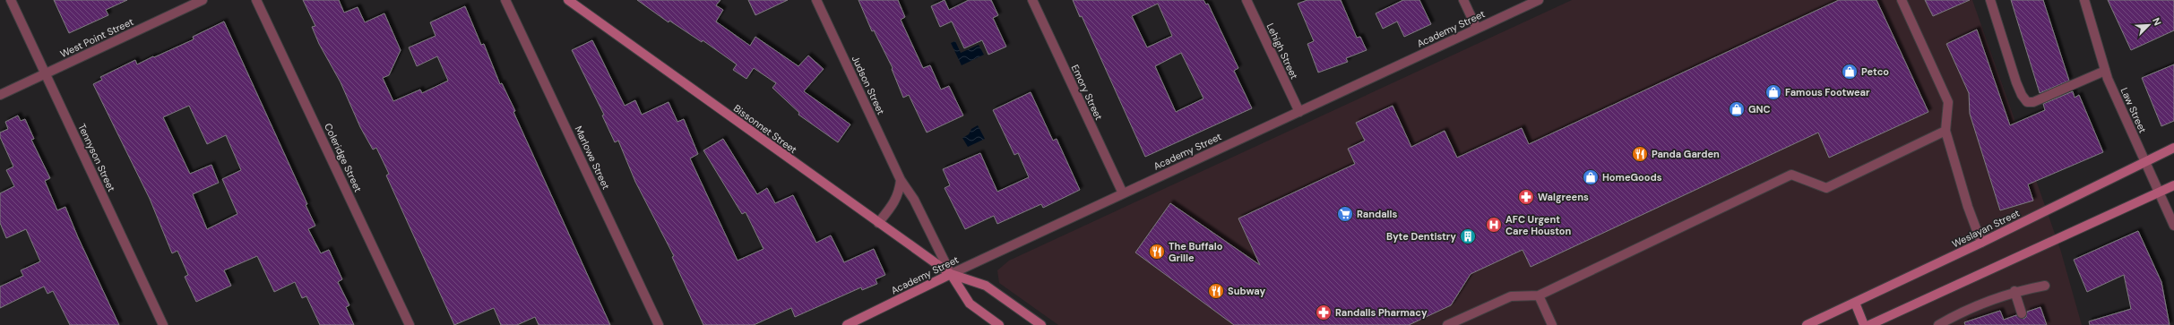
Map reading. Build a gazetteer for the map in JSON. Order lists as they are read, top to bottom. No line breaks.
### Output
{"streets":{"main road":["Academy Street","Bissonnet Street","Weslayan Street"],"street":["West Point Street","Lehigh Street","Judson Street","Emory Street","Law Street","Tennyson Street","Coleridge Street","Marlowe Street"]},"crossings":[["Academy Street","Lehigh Street"],["Academy Street","Judson Street"],["Academy Street","Emory Street"],["Academy Street","Bissonnet Street"],["West Point Street","Tennyson Street"],["Judson Street","Bissonnet Street"],["Law Street","Weslayan Street"]],"places":{"shop":["Petco","Famous Footwear","GNC","HomeGoods"],"restaurant":["Panda Garden","The Buffalo Grille","Subway"],"pharmacy":["Walgreens","Randalls Pharmacy"],"supermarket":["Randalls"],"hospital":["AFC Urgent Care Houston"],"building":["Byte Dentistry"]},"north":"top right"}
